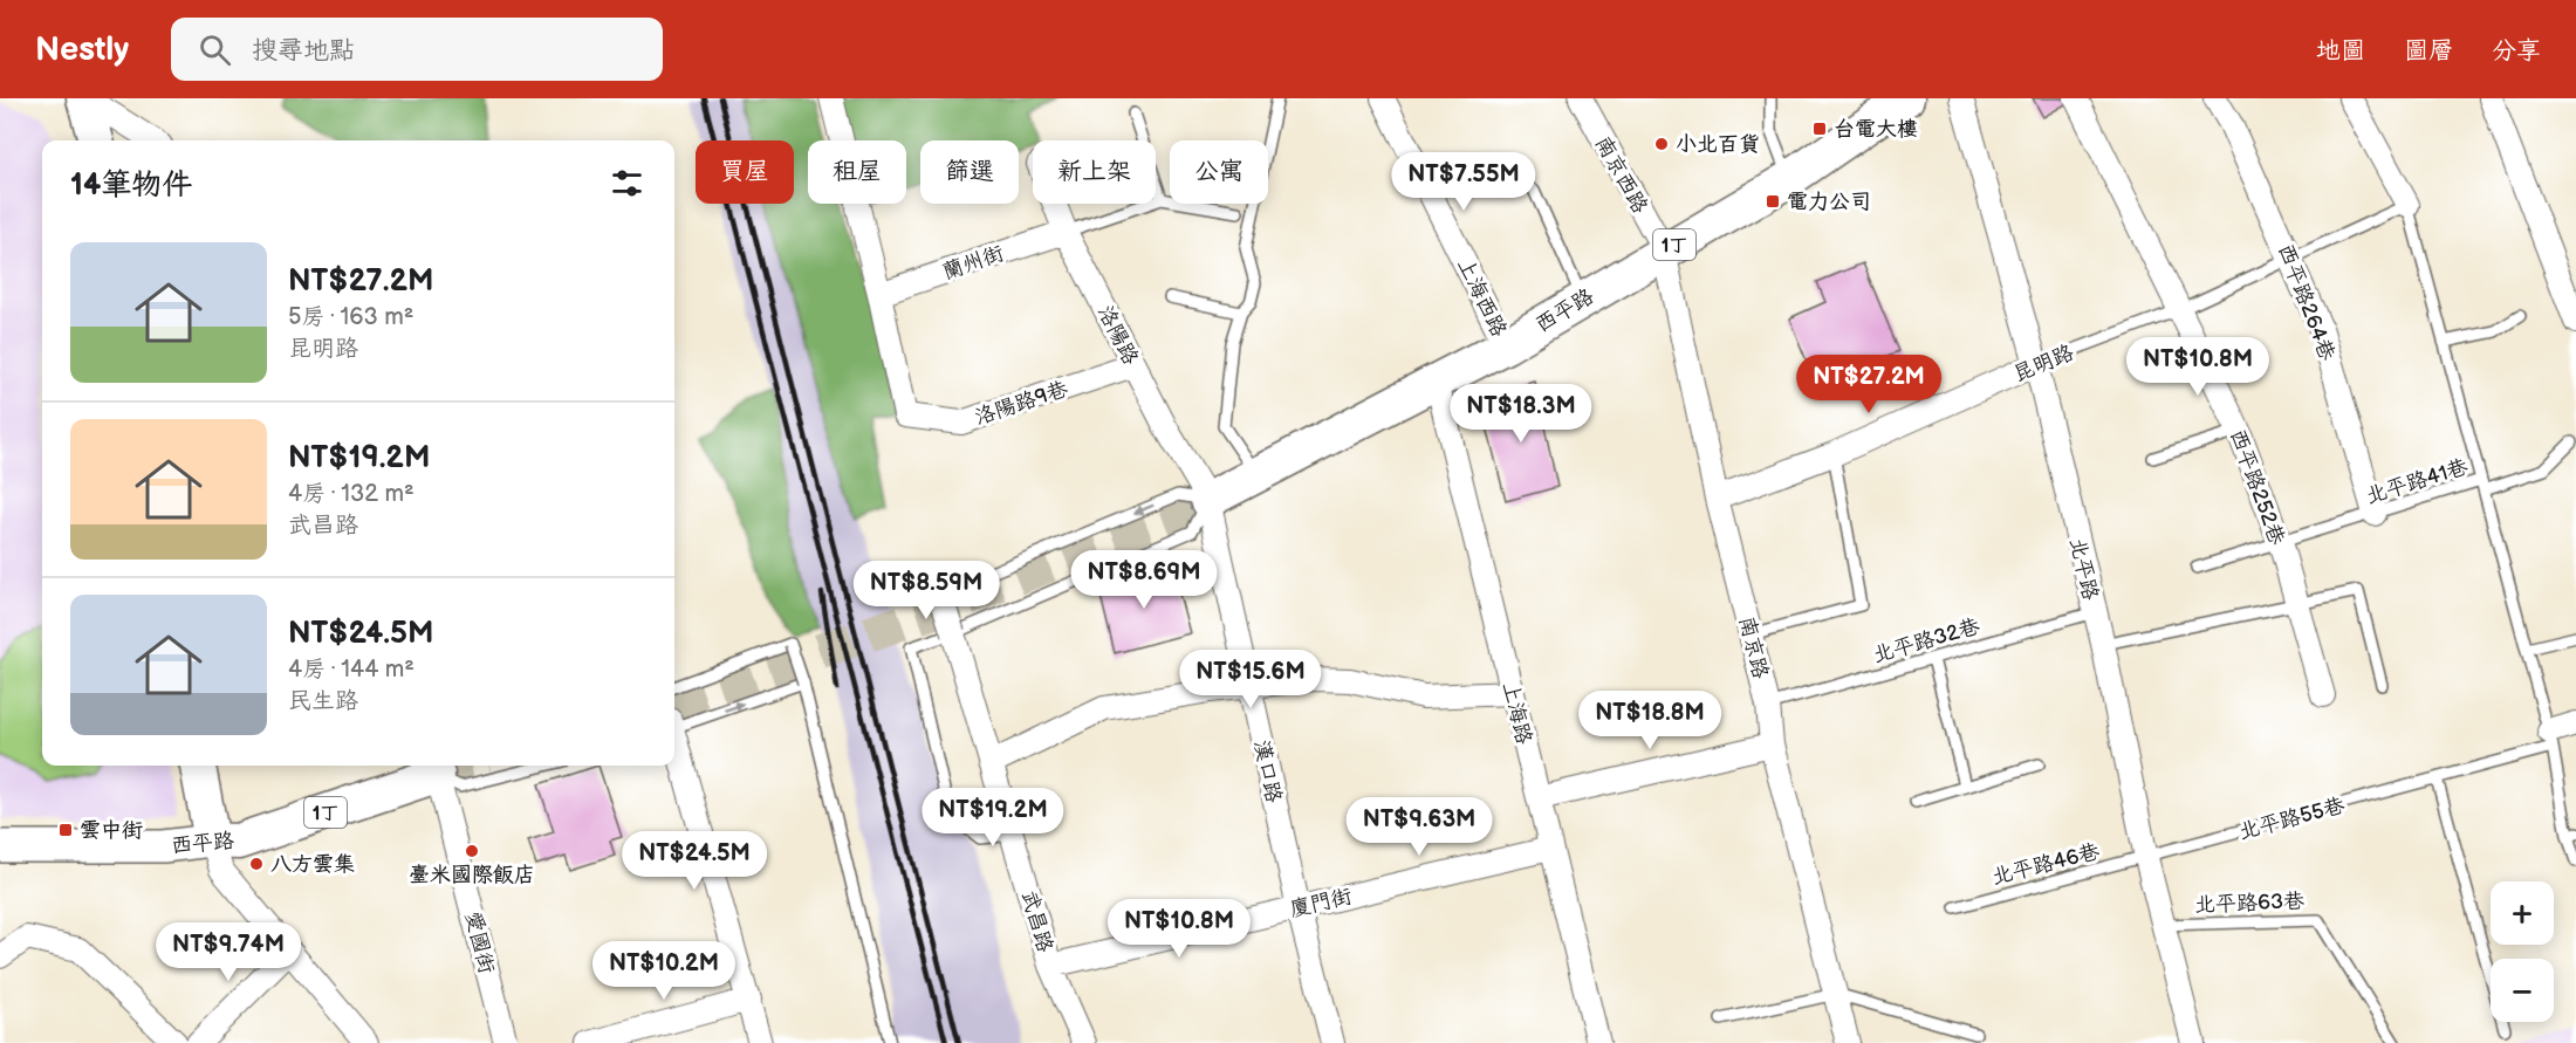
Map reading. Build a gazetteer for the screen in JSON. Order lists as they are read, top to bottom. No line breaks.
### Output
{"streets":{"main road":["1丁","西平路"],"street":["南京西路","蘭州街","上海西路","西平路264巷","洛陽路","昆明路","洛陽路9巷","西平路252巷","北平路","南京路","上海路","漢口路","北平路55巷","廈門街","武昌路","愛國街"],"lane":["北平路41巷","北平路32巷","北平路46巷","北平路63巷"]},"crossings":[["南京西路","西平路"],["南京西路","南京路"],["蘭州街","洛陽路"],["蘭州街","洛陽路9巷"],["上海西路","西平路"],["西平路264巷","昆明路"],["西平路264巷","北平路41巷"],["西平路","洛陽路"],["西平路","南京路"],["西平路","上海路"],["西平路","漢口路"],["西平路","愛國街"],["洛陽路","洛陽路9巷"],["洛陽路","漢口路"],["昆明路","西平路252巷"],["昆明路","北平路"],["昆明路","南京路"],["北平路41巷","西平路252巷"],["北平路41巷","北平路55巷"],["北平路","北平路32巷"],["北平路","北平路55巷"],["北平路","北平路46巷"],["北平路","北平路63巷"],["北平路32巷","南京路"],["上海路","廈門街"],["漢口路","廈門街"],["北平路55巷","北平路46巷"],["廈門街","武昌路"]],"places":{"transit":["台電大樓","電力公司","雲中街"],"other":["小北百貨","臺米國際飯店","八方雲集"]},"page":{"header":"Nestly","search":"搜尋地點","nav":["地圖","圖層","分享"],"chip":["買屋","租屋","篩選","新上架","公寓"],"heading":"14筆物件","price":["NT$7.55M","NT$10.8M","NT$27.2M","NT$18.3M","NT$8.69M","NT$8.59M","NT$15.6M","NT$18.8M","NT$19.2M","NT$9.63M","NT$24.5M","NT$10.8M","NT$9.74M","NT$10.2M"],"list":[{"name":"NT$27.2M","note":"5房 · 163 m² · 昆明路"},{"name":"NT$19.2M","note":"4房 · 132 m² · 武昌路"},{"name":"NT$24.5M","note":"4房 · 144 m² · 民生路"}],"map_buttons":["+","−"]}}
